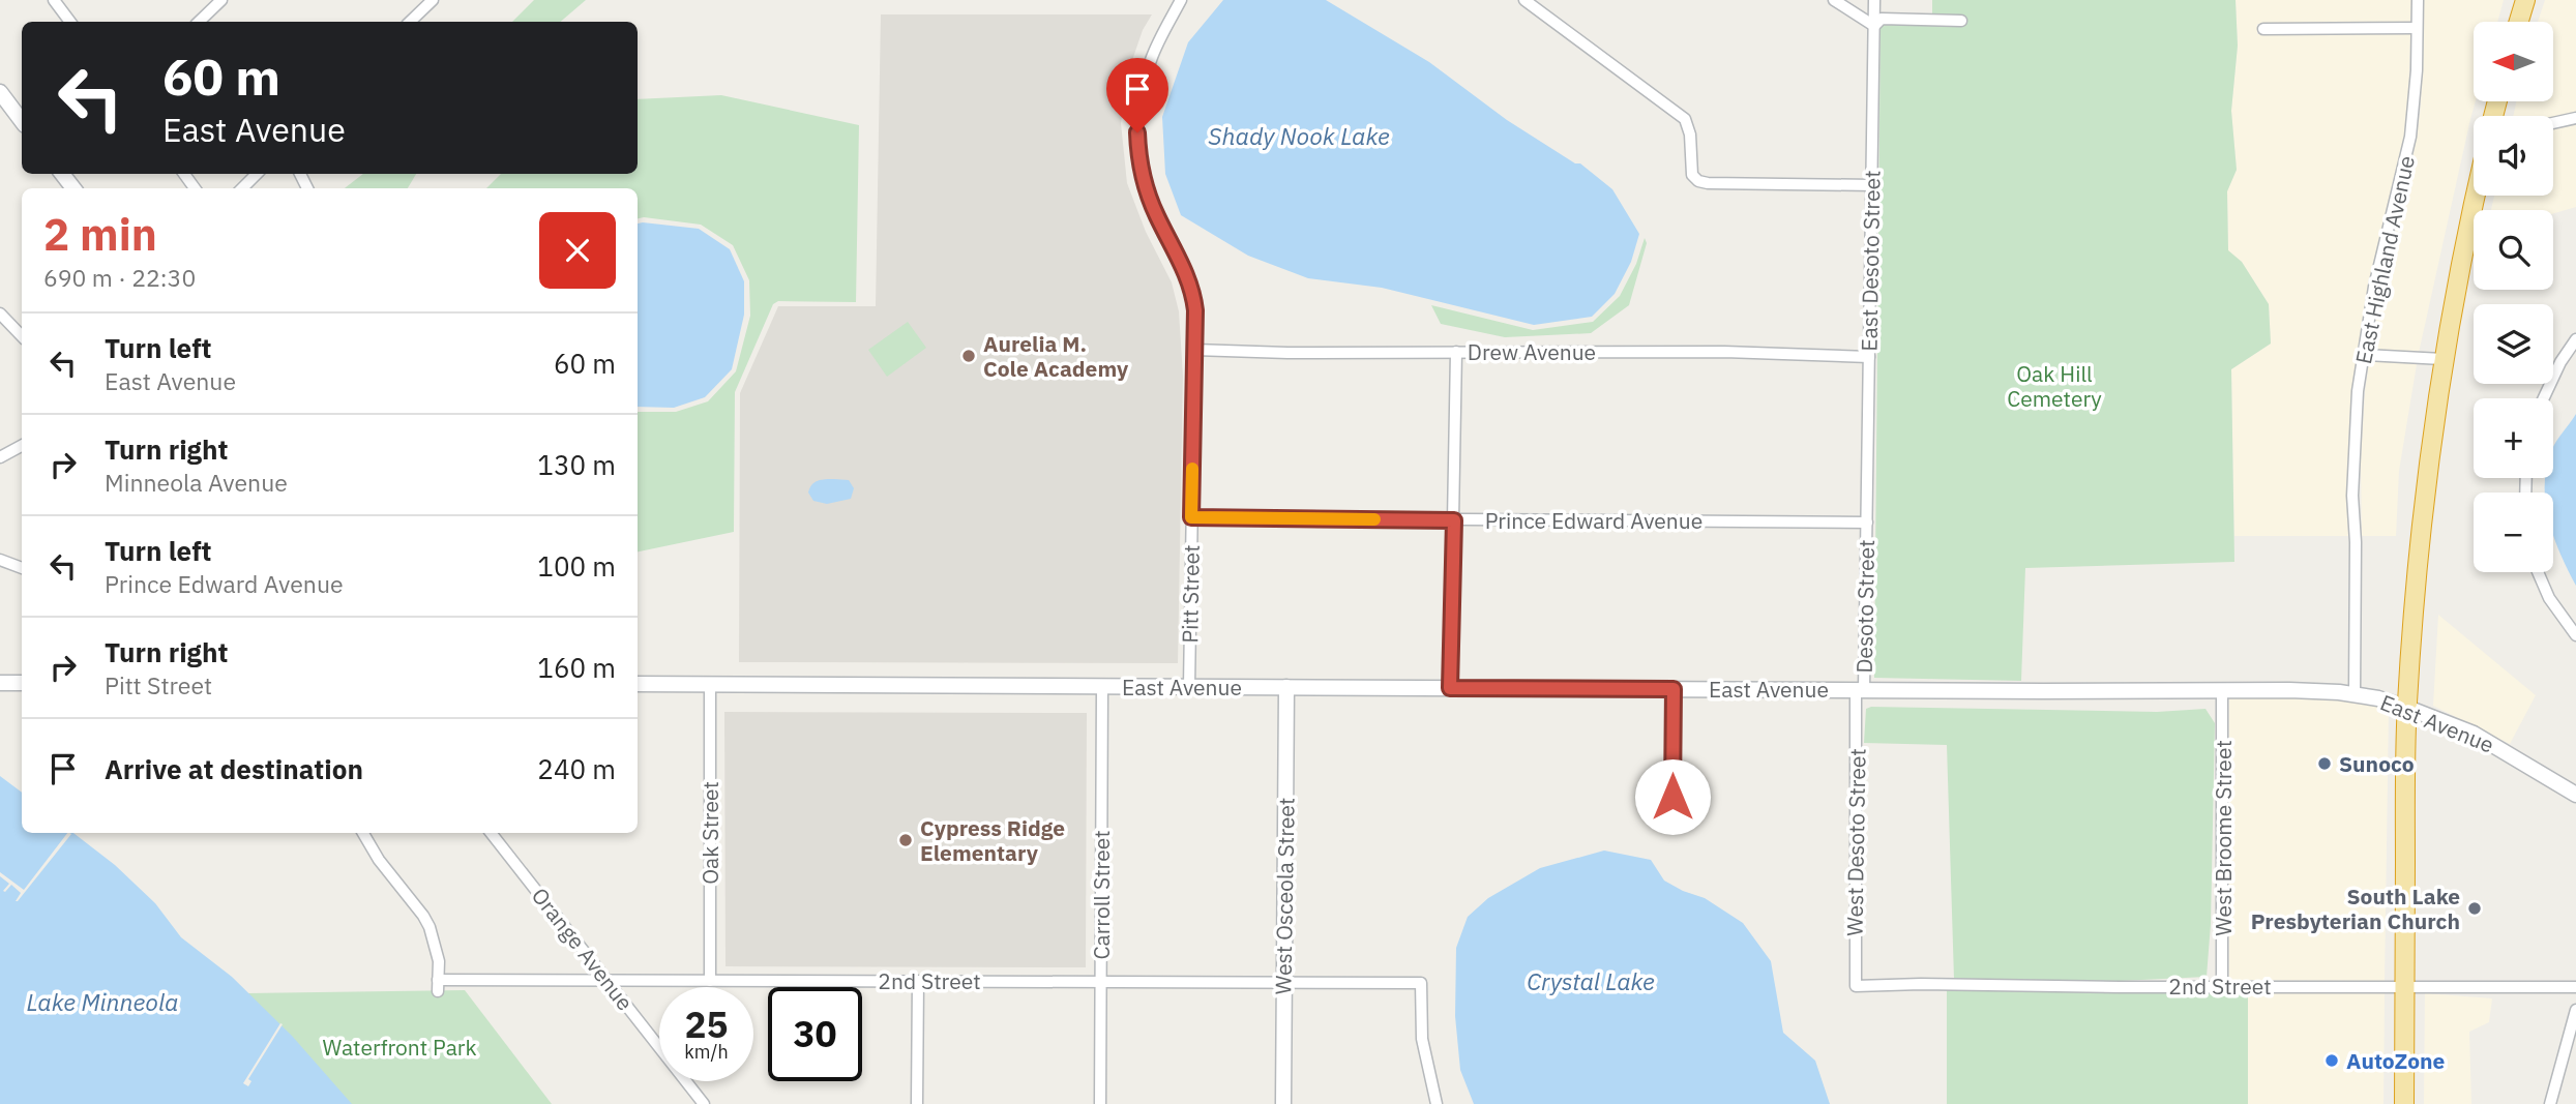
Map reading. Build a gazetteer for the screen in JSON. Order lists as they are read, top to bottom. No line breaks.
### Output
{"streets":{"street":["East Highland Avenue","East Desoto Street","Drew Avenue","Prince Edward Avenue","Pitt Street","Desoto Street","East Avenue","Oak Street","West Broome Street","West Desoto Street","Carroll Street","West Osceola Street","Orange Avenue","2nd Street"]},"crossings":[["East Highland Avenue","East Avenue"],["East Desoto Street","Drew Avenue"],["East Desoto Street","Prince Edward Avenue"],["East Desoto Street","Desoto Street"],["Drew Avenue","Pitt Street"],["Prince Edward Avenue","Pitt Street"],["Prince Edward Avenue","Desoto Street"],["Pitt Street","East Avenue"],["Desoto Street","East Avenue"],["Desoto Street","West Desoto Street"],["East Avenue","Oak Street"],["East Avenue","West Broome Street"],["East Avenue","West Desoto Street"],["East Avenue","Carroll Street"],["East Avenue","West Osceola Street"],["Oak Street","2nd Street"],["West Broome Street","2nd Street"],["West Desoto Street","2nd Street"],["Carroll Street","2nd Street"],["West Osceola Street","2nd Street"],["Orange Avenue","2nd Street"]],"water":["Shady Nook Lake","Crystal Lake","Lake Minneola"],"parks":["Oak Hill Cemetery","Waterfront Park"],"places":["Aurelia M. Cole Academy","Sunoco","Cypress Ridge Elementary","South Lake Presbyterian Church","AutoZone"],"north":"left","page":{"map_buttons":["+","−"],"turn":["60 m","East Avenue"],"heading":["2 min","690 m · 22:30"],"list":[{"name":"Turn left","note":"East Avenue","value":"60 m"},{"name":"Turn right","note":"Minneola Avenue","value":"130 m"},{"name":"Turn left","note":"Prince Edward Avenue","value":"100 m"},{"name":"Turn right","note":"Pitt Street","value":"160 m"},{"name":"Arrive at destination","value":"240 m"}],"speed":"25 km/h","limit":"30"}}
